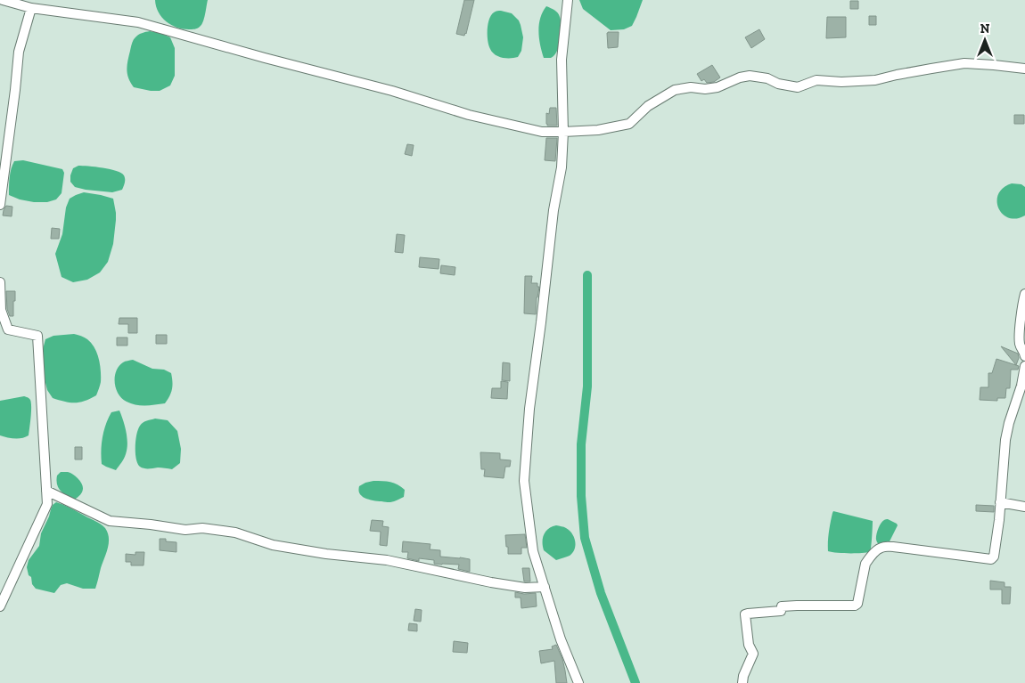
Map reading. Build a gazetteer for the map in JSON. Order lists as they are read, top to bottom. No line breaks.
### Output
{"north":"top"}
